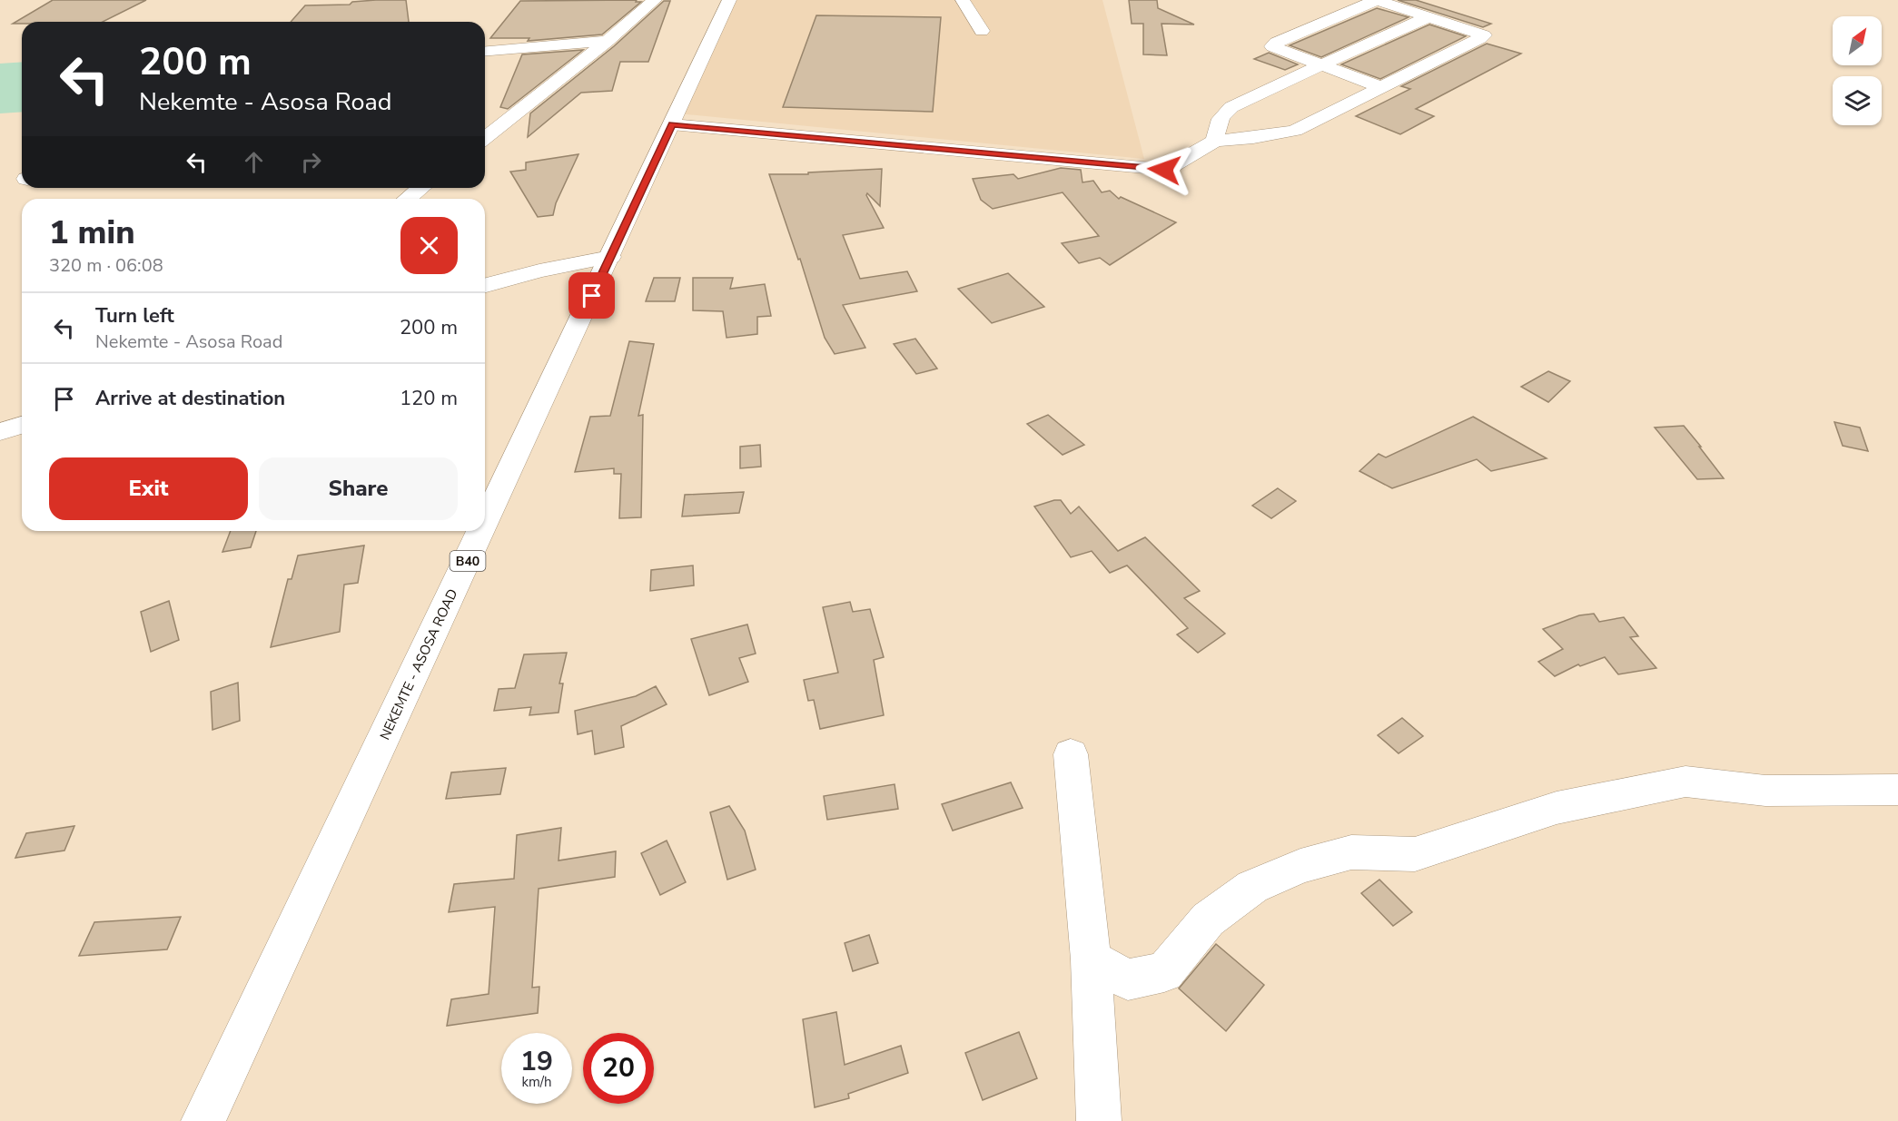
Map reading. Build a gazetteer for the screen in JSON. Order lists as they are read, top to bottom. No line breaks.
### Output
{"streets":{"main road":["B40","NEKEMTE - ASOSA ROAD"]},"north":"top right","page":{"turn":["200 m","Nekemte - Asosa Road"],"heading":["1 min","320 m · 06:08"],"list":[{"name":"Turn left","note":"Nekemte - Asosa Road","value":"200 m"},{"name":"Arrive at destination","value":"120 m"}],"buttons":["Exit","Share"],"speed":"19 km/h","limit":"20"}}
